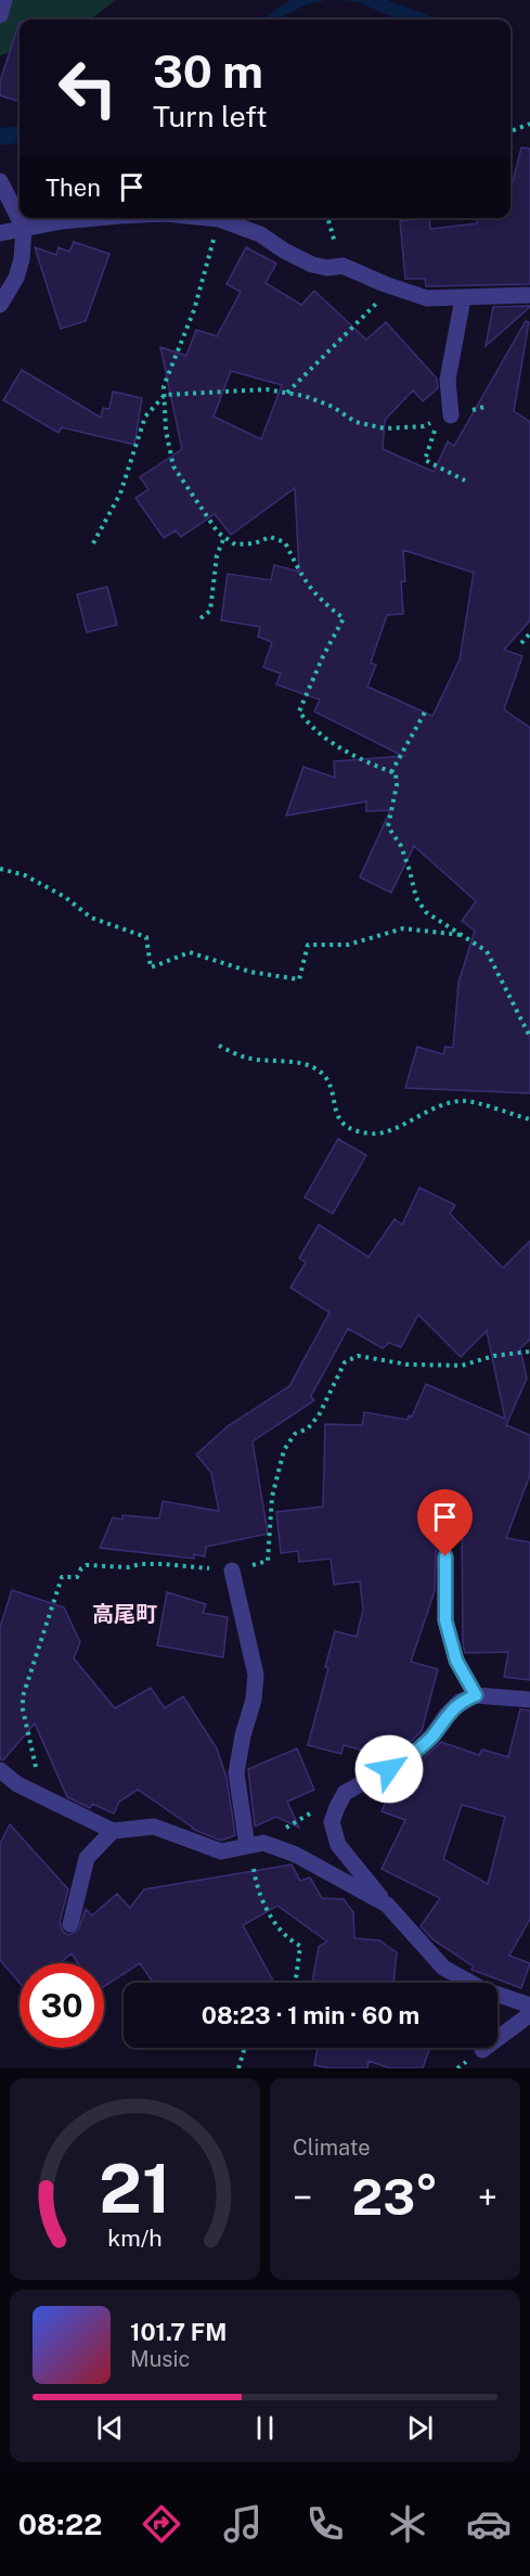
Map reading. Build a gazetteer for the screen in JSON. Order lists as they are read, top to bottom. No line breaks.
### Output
{"districts":["高尾町"],"page":{"turn":["30 m","Turn left"],"then":"Then","limit":"30","trip":"08:23 · 1 min · 60 m","tile":"Climate","heat":["−","23°","+"],"song":["101.7 FM","Music"],"tabs":"08:22","gauge":["21","km/h"]}}
